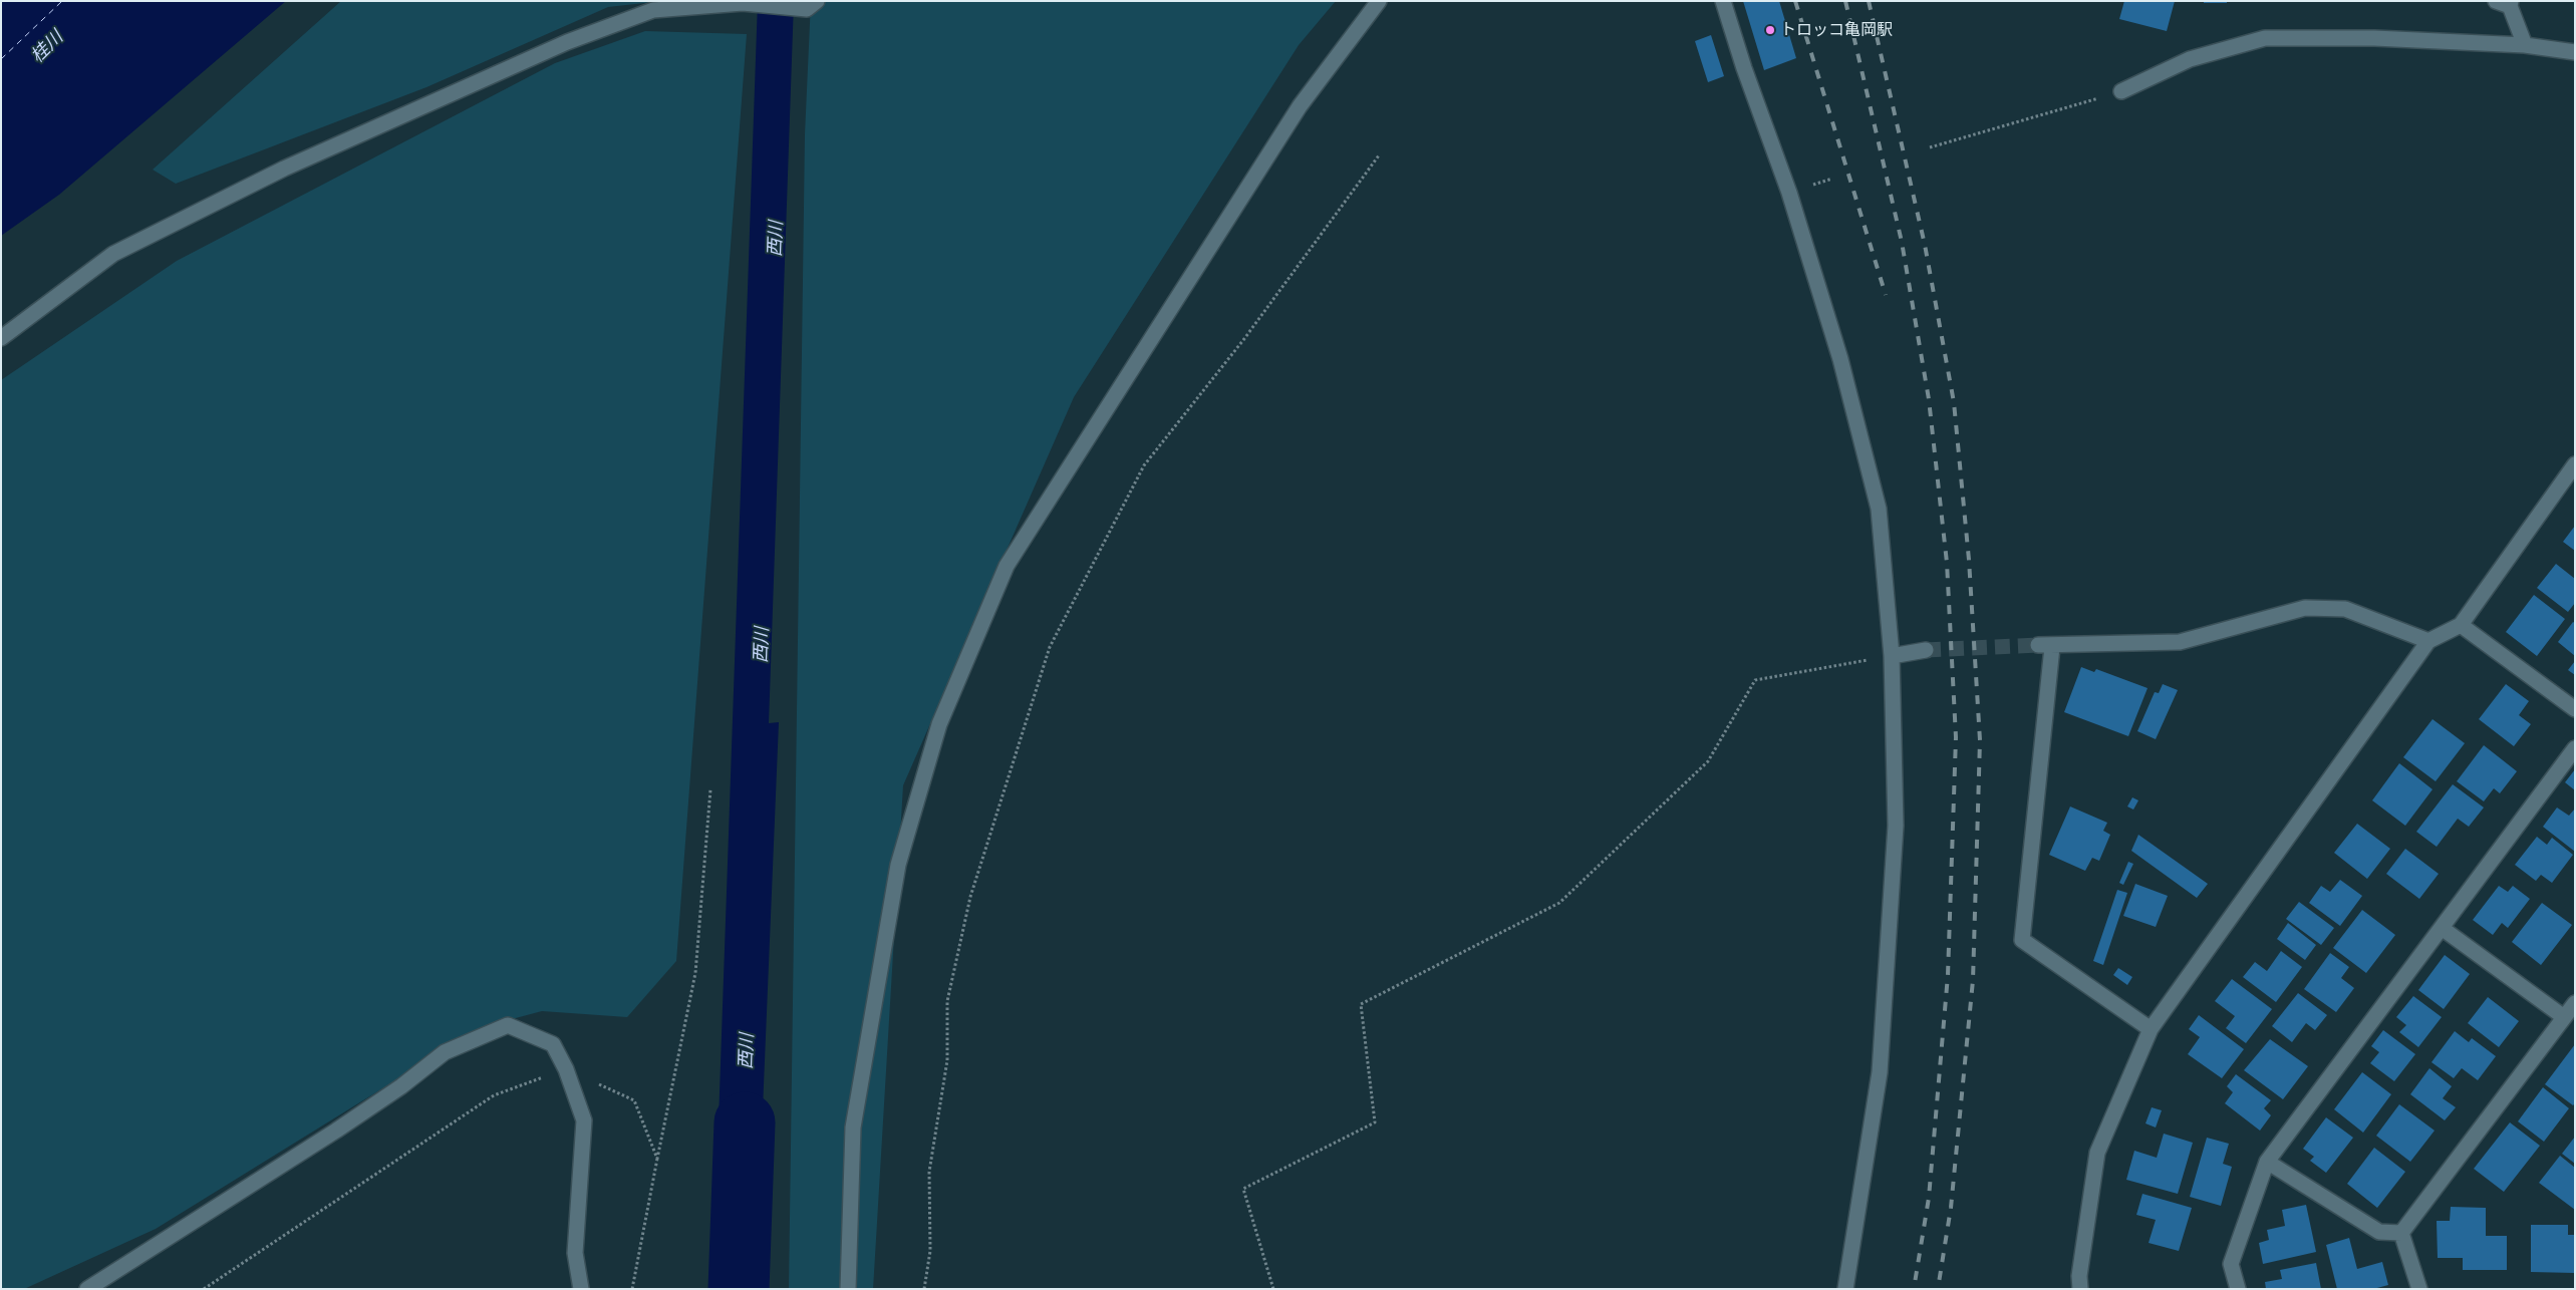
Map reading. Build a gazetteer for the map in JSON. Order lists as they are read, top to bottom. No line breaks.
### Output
{"water":["桂川","西川"],"places":["トロッコ亀岡駅"]}
